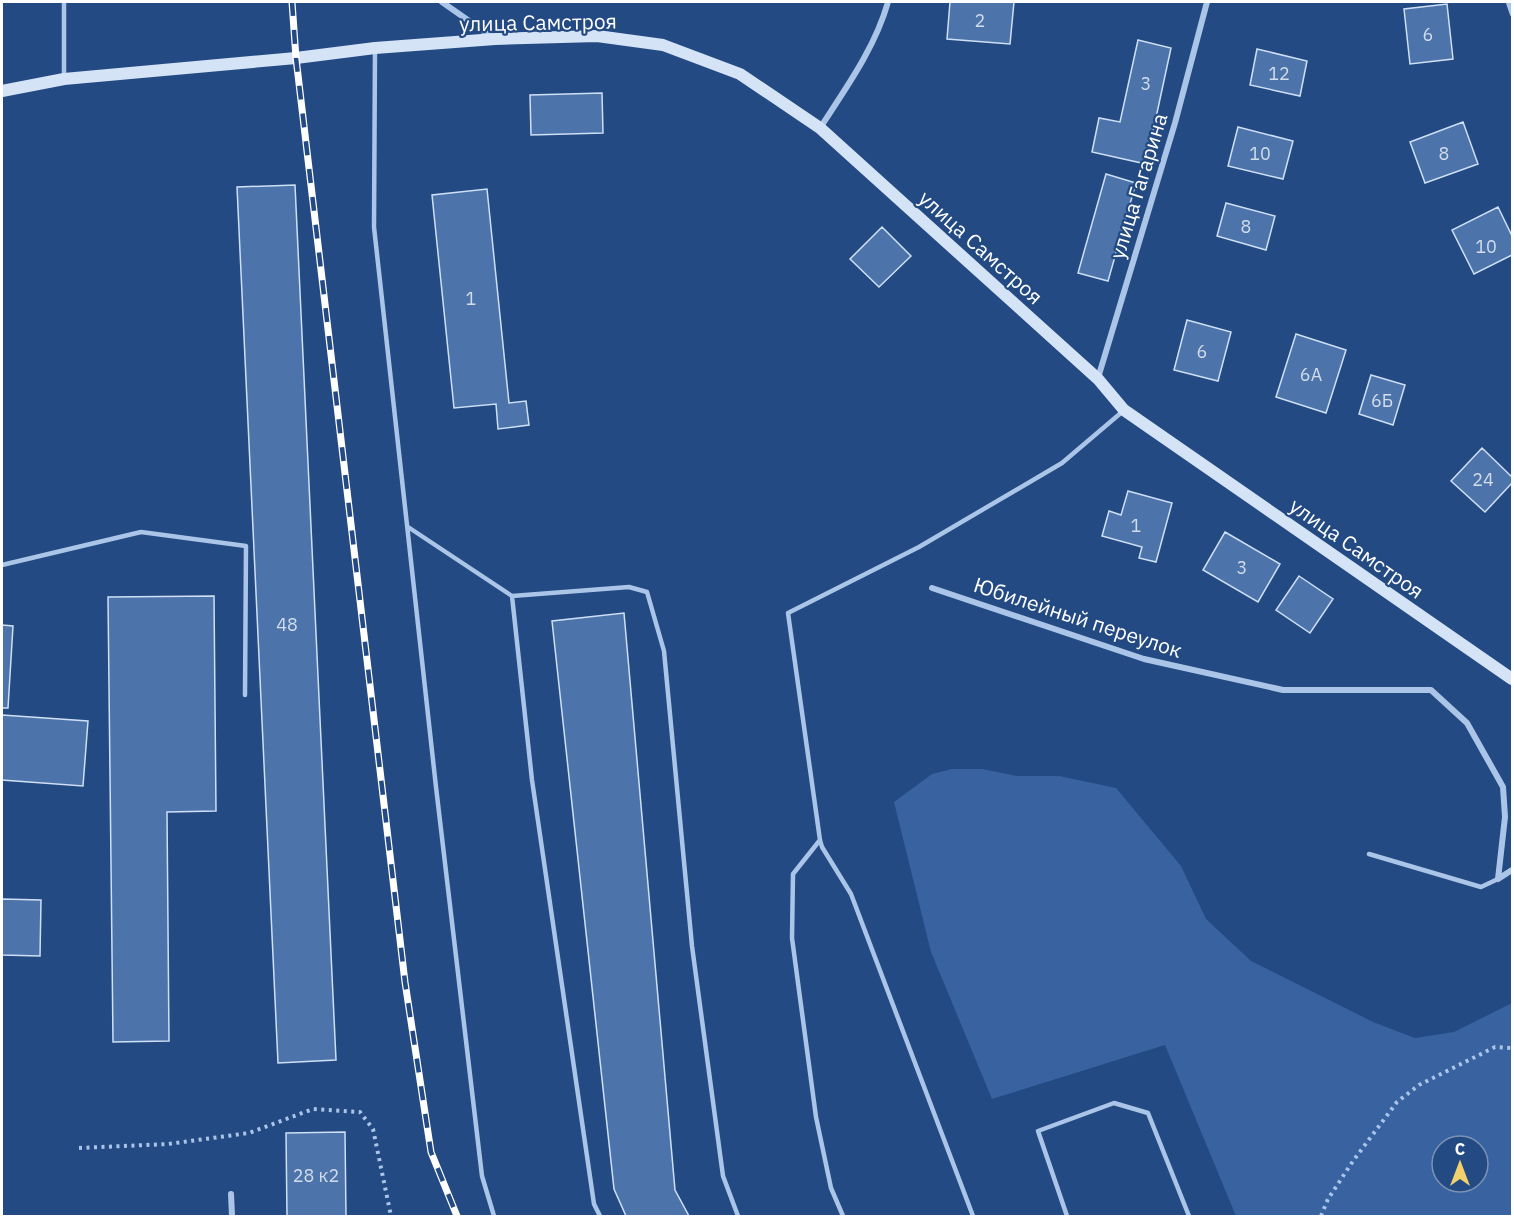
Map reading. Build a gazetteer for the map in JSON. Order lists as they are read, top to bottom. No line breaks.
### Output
{"streets":{"street":["улица Самстроя","улица Гагарина","Юбилейный переулок"]},"crossings":[["улица Самстроя","улица Гагарина"]],"house_numbers":["2","6","12","3","10","8","8","10","1","6","6А","6Б","24","1","3","48","28 к2"],"north":"top"}
